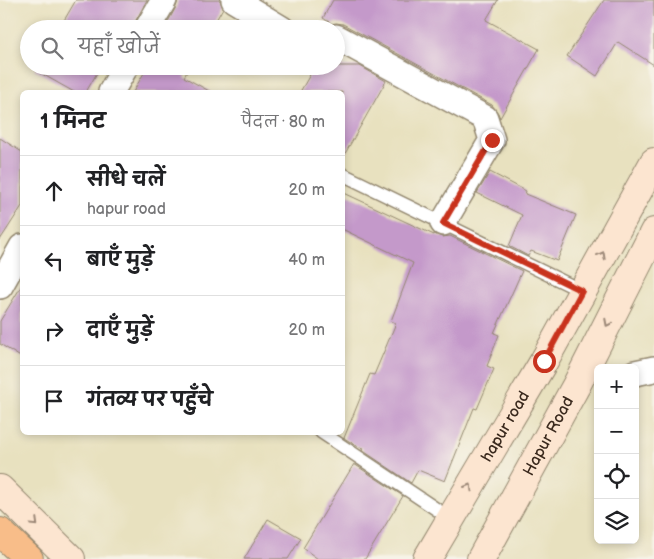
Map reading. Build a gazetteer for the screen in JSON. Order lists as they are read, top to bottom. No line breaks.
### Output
{"streets":{"main road":["hapur road","Hapur Road"]},"one_way":["hapur road","Hapur Road"],"page":{"search":"यहाँ खोजें","heading":["1 मिनट","पैदल · 80 m"],"list":[["सीधे चलें","hapur road","20 m"],["बाएँ मुड़ें","40 m"],["दाएँ मुड़ें","20 m"],"गंतव्य पर पहुँचे"],"map_buttons":["+","−"]}}
